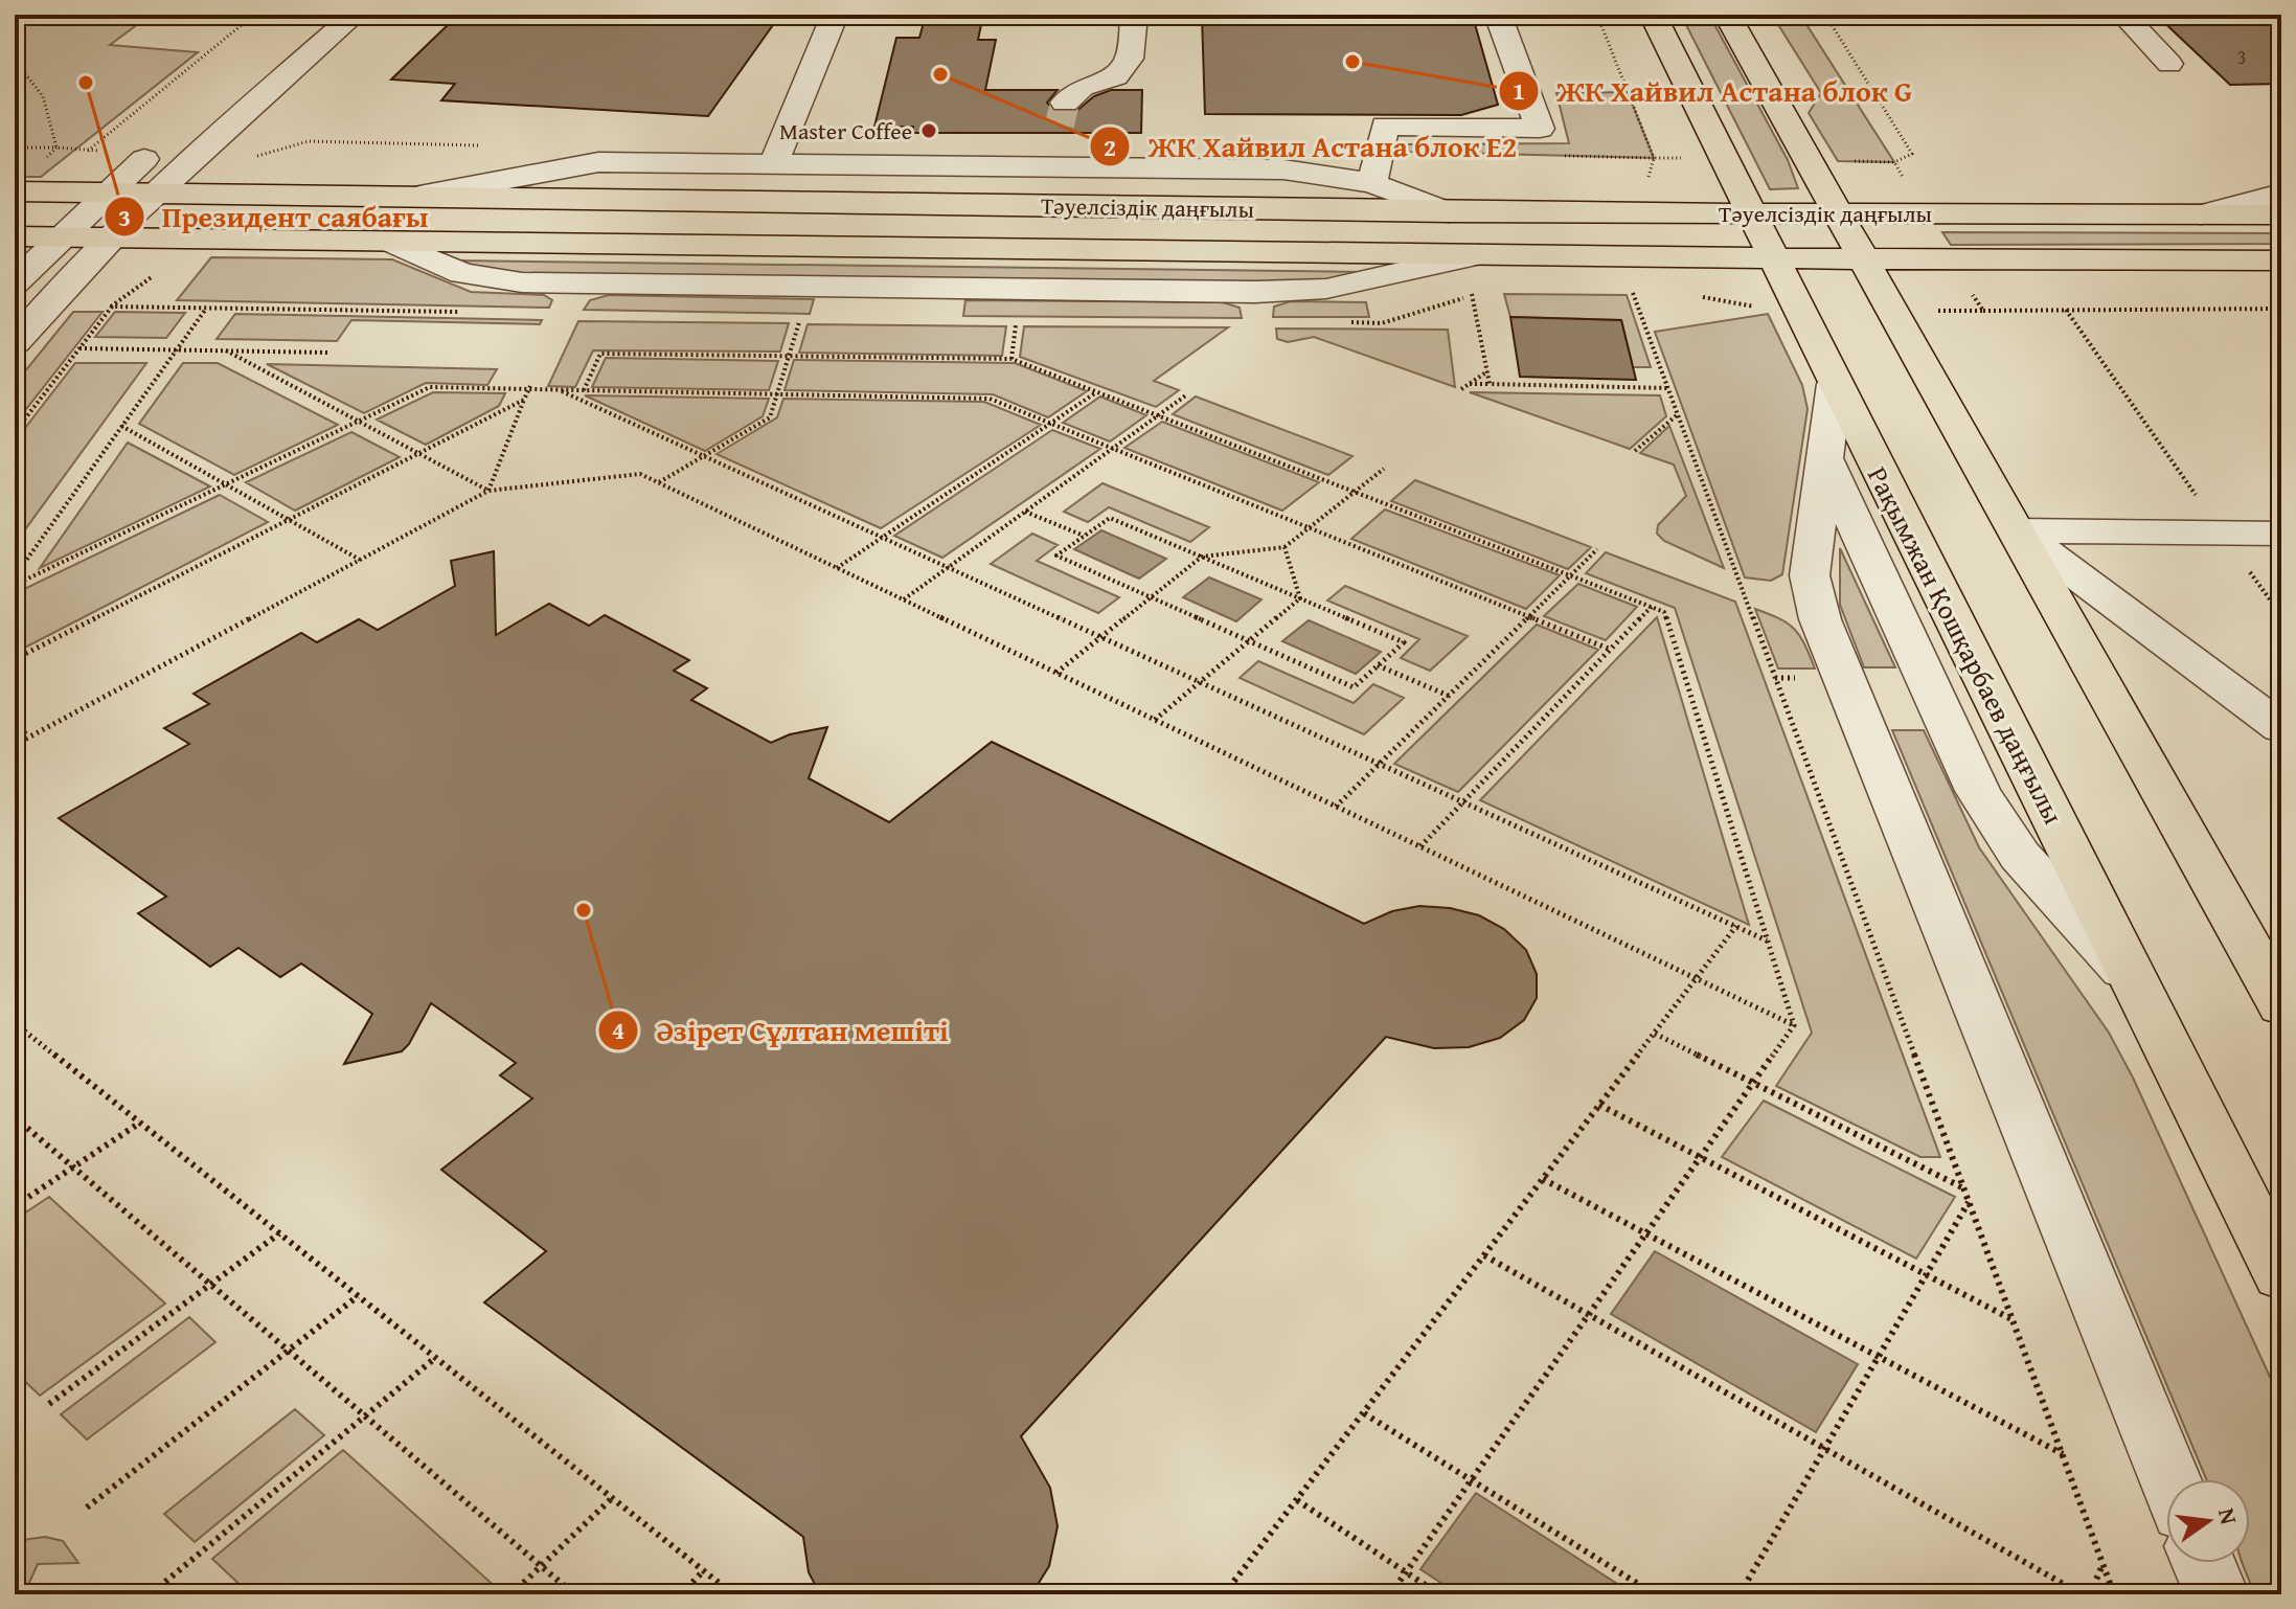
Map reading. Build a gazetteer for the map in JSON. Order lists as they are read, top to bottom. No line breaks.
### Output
{"streets":{"main road":["Тәуелсіздік даңғылы","Рақымжан Қошқарбаев даңғылы"]},"crossings":[["Тәуелсіздік даңғылы","Рақымжан Қошқарбаев даңғылы"]],"places":["ЖК Хайвил Астана блок G","ЖК Хайвил Астана блок E2","Президент саябағы","Master Coffee","Әзірет Сұлтан мешіті"],"house_numbers":["3"],"north":"right"}
